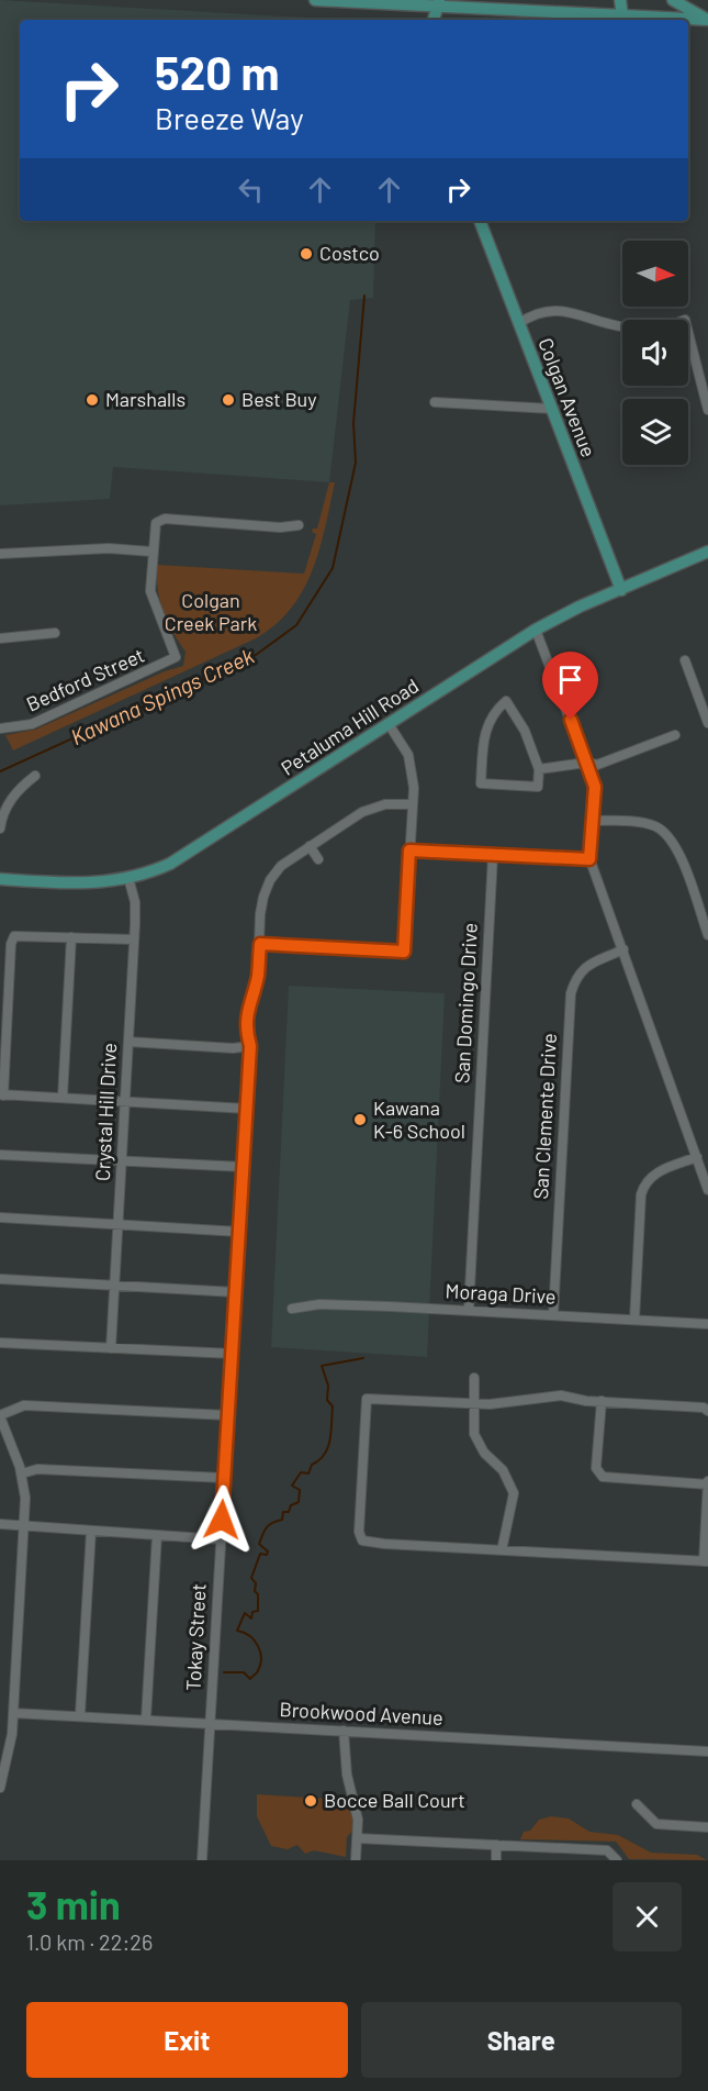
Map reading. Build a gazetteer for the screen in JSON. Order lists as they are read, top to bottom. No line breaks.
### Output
{"streets":{"main road":["Colgan Avenue","Petaluma Hill Road"],"street":["Bedford Street","San Domingo Drive","Crystal Hill Drive","San Clemente Drive","Moraga Drive","Tokay Street","Brookwood Avenue"]},"crossings":[["Colgan Avenue","Petaluma Hill Road"],["Petaluma Hill Road","Crystal Hill Drive"],["San Domingo Drive","Moraga Drive"],["San Clemente Drive","Moraga Drive"],["Tokay Street","Brookwood Avenue"]],"water":["Kawana Spings Creek"],"parks":["Colgan Creek Park"],"places":["Costco","Marshalls","Best Buy","Kawana K-6 School","Bocce Ball Court"],"north":"right","page":{"turn":["520 m","Breeze Way"],"heading":["3 min","1.0 km · 22:26"],"buttons":["Exit","Share"]}}
